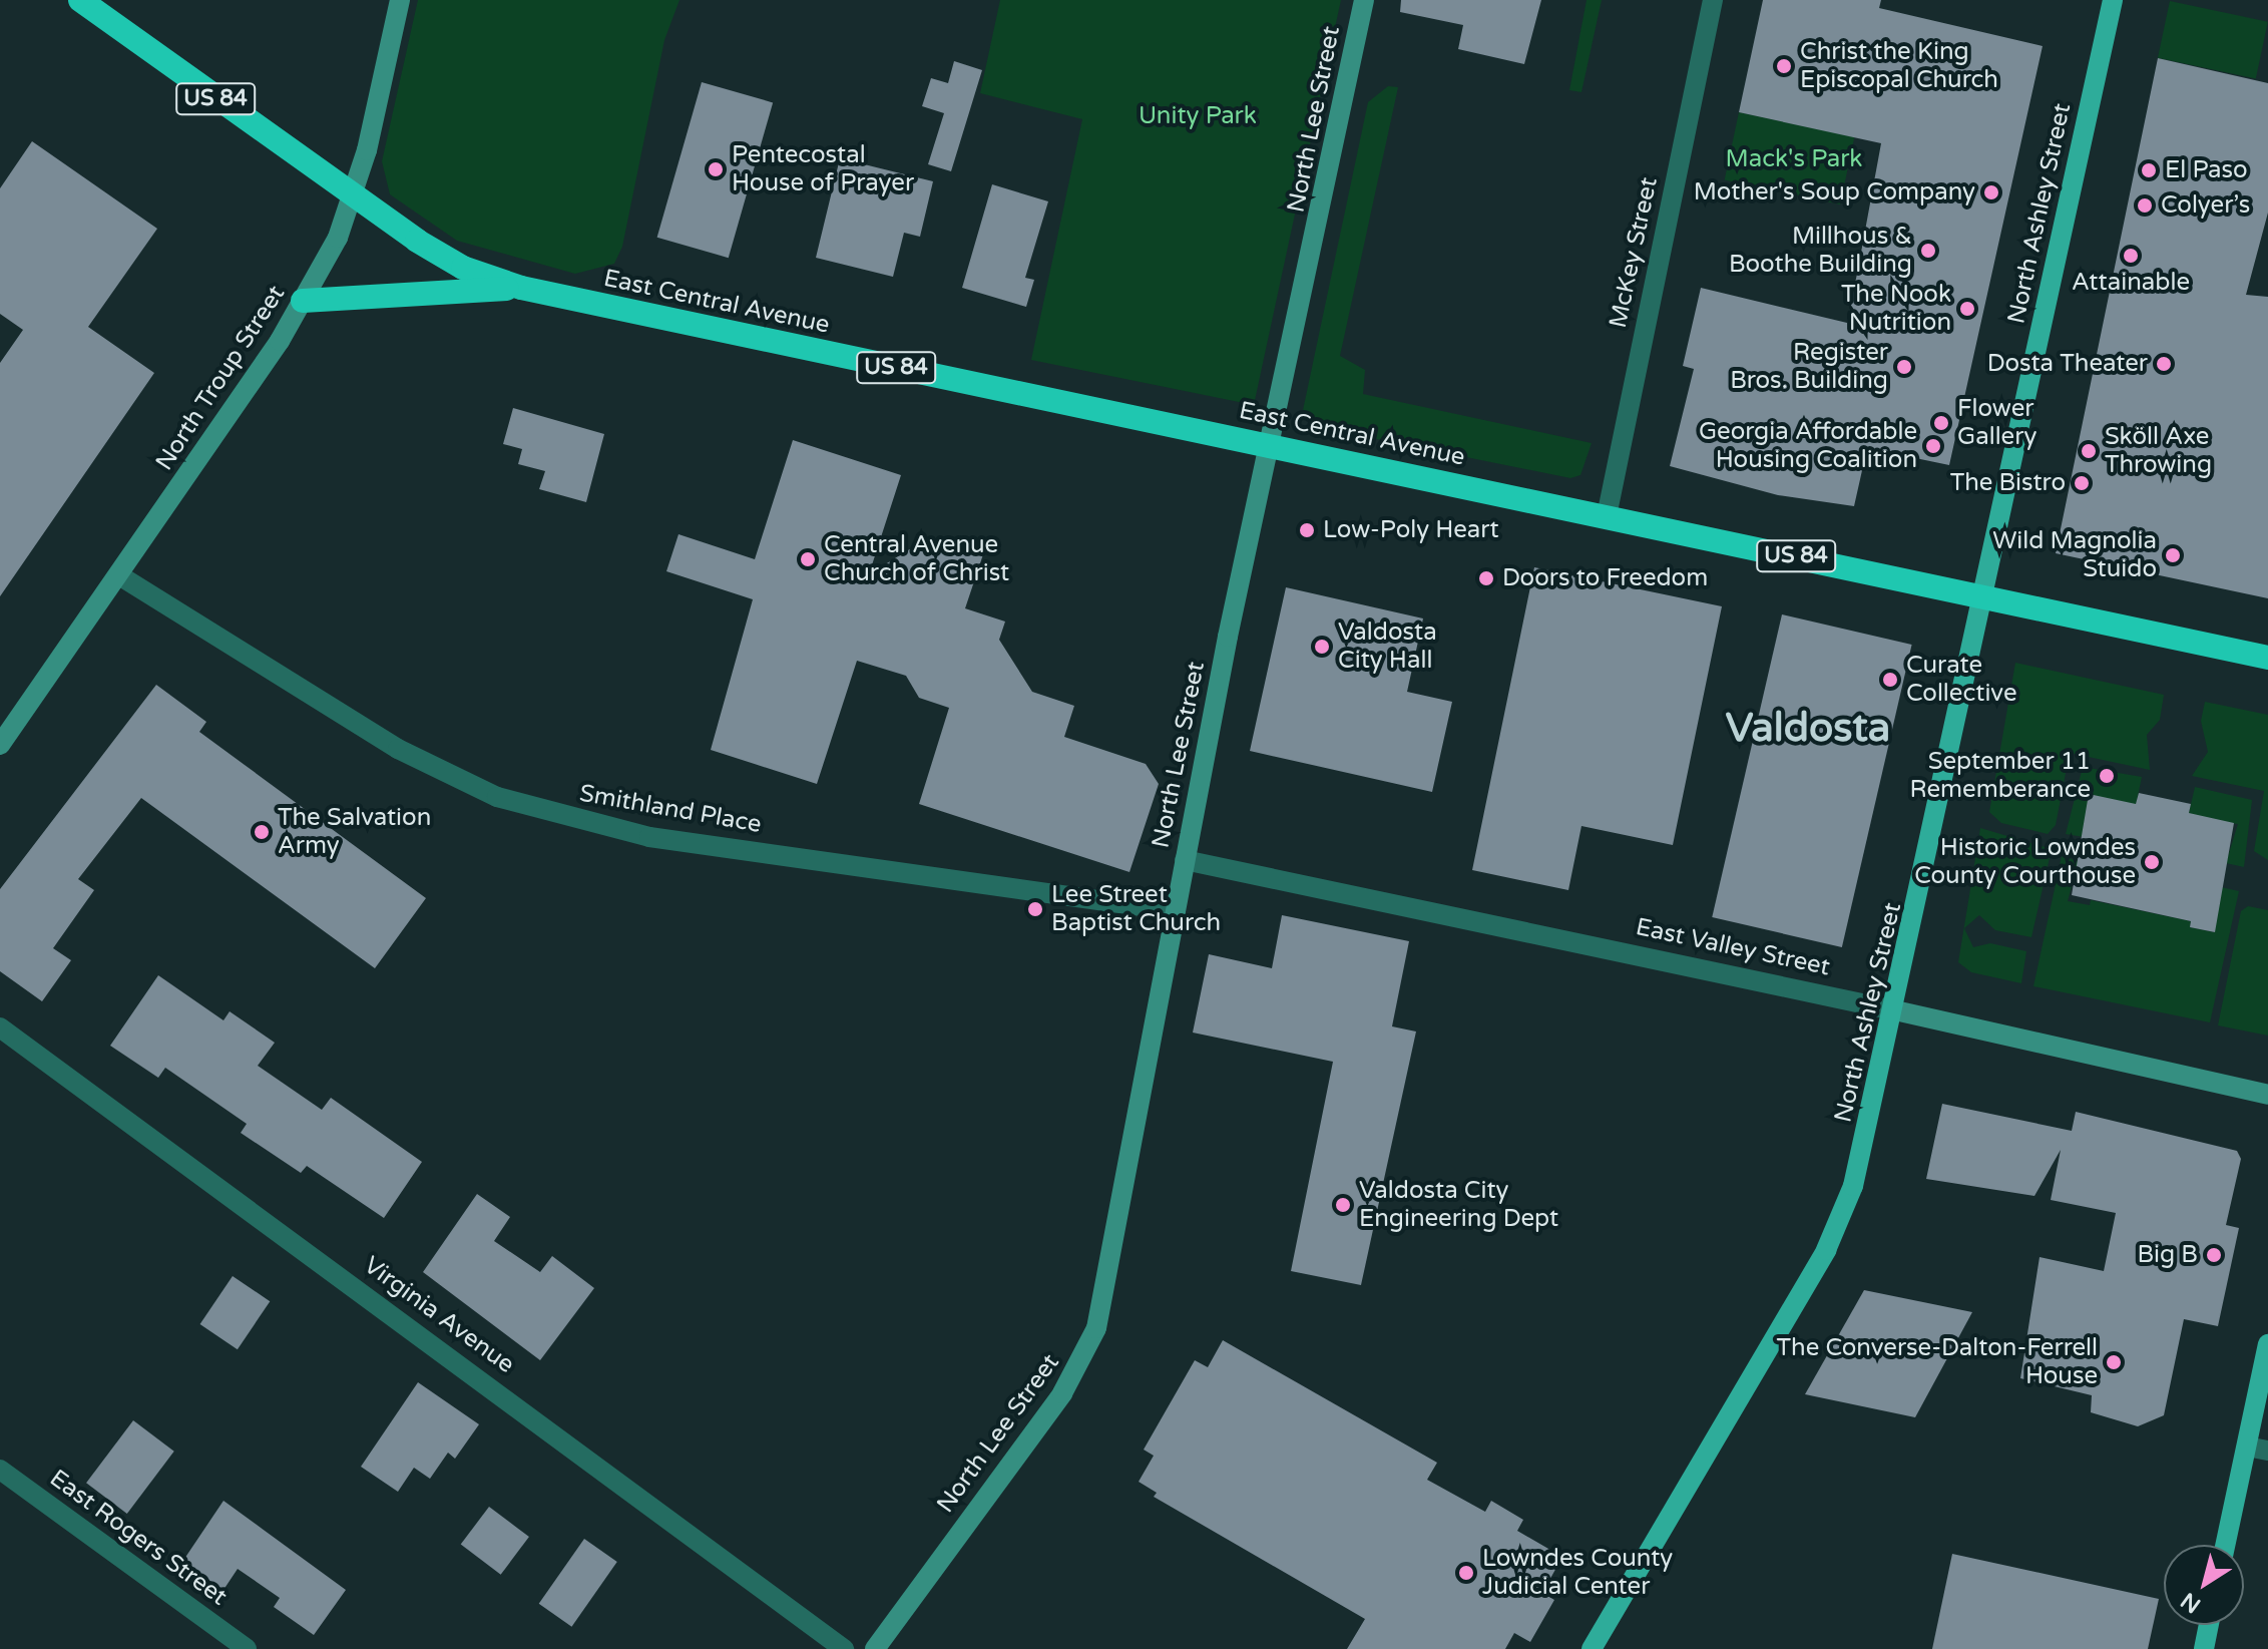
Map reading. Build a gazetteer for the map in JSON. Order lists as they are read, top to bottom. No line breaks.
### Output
{"streets":{"highway":["US 84","East Central Avenue"],"main road":["North Ashley Street"],"street":["North Lee Street","McKey Street","North Troup Street","Smithland Place","East Valley Street","Virginia Avenue","East Rogers Street"]},"crossings":[["US 84","North Ashley Street"],["US 84","McKey Street"],["US 84","East Central Avenue"],["North Lee Street","East Central Avenue"],["North Lee Street","Smithland Place"],["North Lee Street","East Valley Street"],["North Ashley Street","East Valley Street"],["McKey Street","East Central Avenue"],["East Central Avenue","North Troup Street"],["North Troup Street","Smithland Place"]],"districts":["Valdosta"],"parks":["Unity Park","Mack's Park"],"places":["Christ the King Episcopal Church","Pentecostal House of Prayer","El Paso","Mother's Soup Company","Colyer’s","Millhous & Boothe Building","Attainable","The Nook Nutrition","Dosta Theater","Register Bros. Building","Flower Gallery","Georgia Affordable Housing Coalition","Sköll Axe Throwing","The Bistro","Low-Poly Heart","Wild Magnolia Stuido","Central Avenue Church of Christ","Doors to Freedom","Valdosta City Hall","Curate Collective","September 11 Rememberance","The Salvation Army","Historic Lowndes County Courthouse","Lee Street Baptist Church","Valdosta City Engineering Dept","Big B","The Converse-Dalton-Ferrell House","Lowndes County Judicial Center"],"north":"bottom left"}
